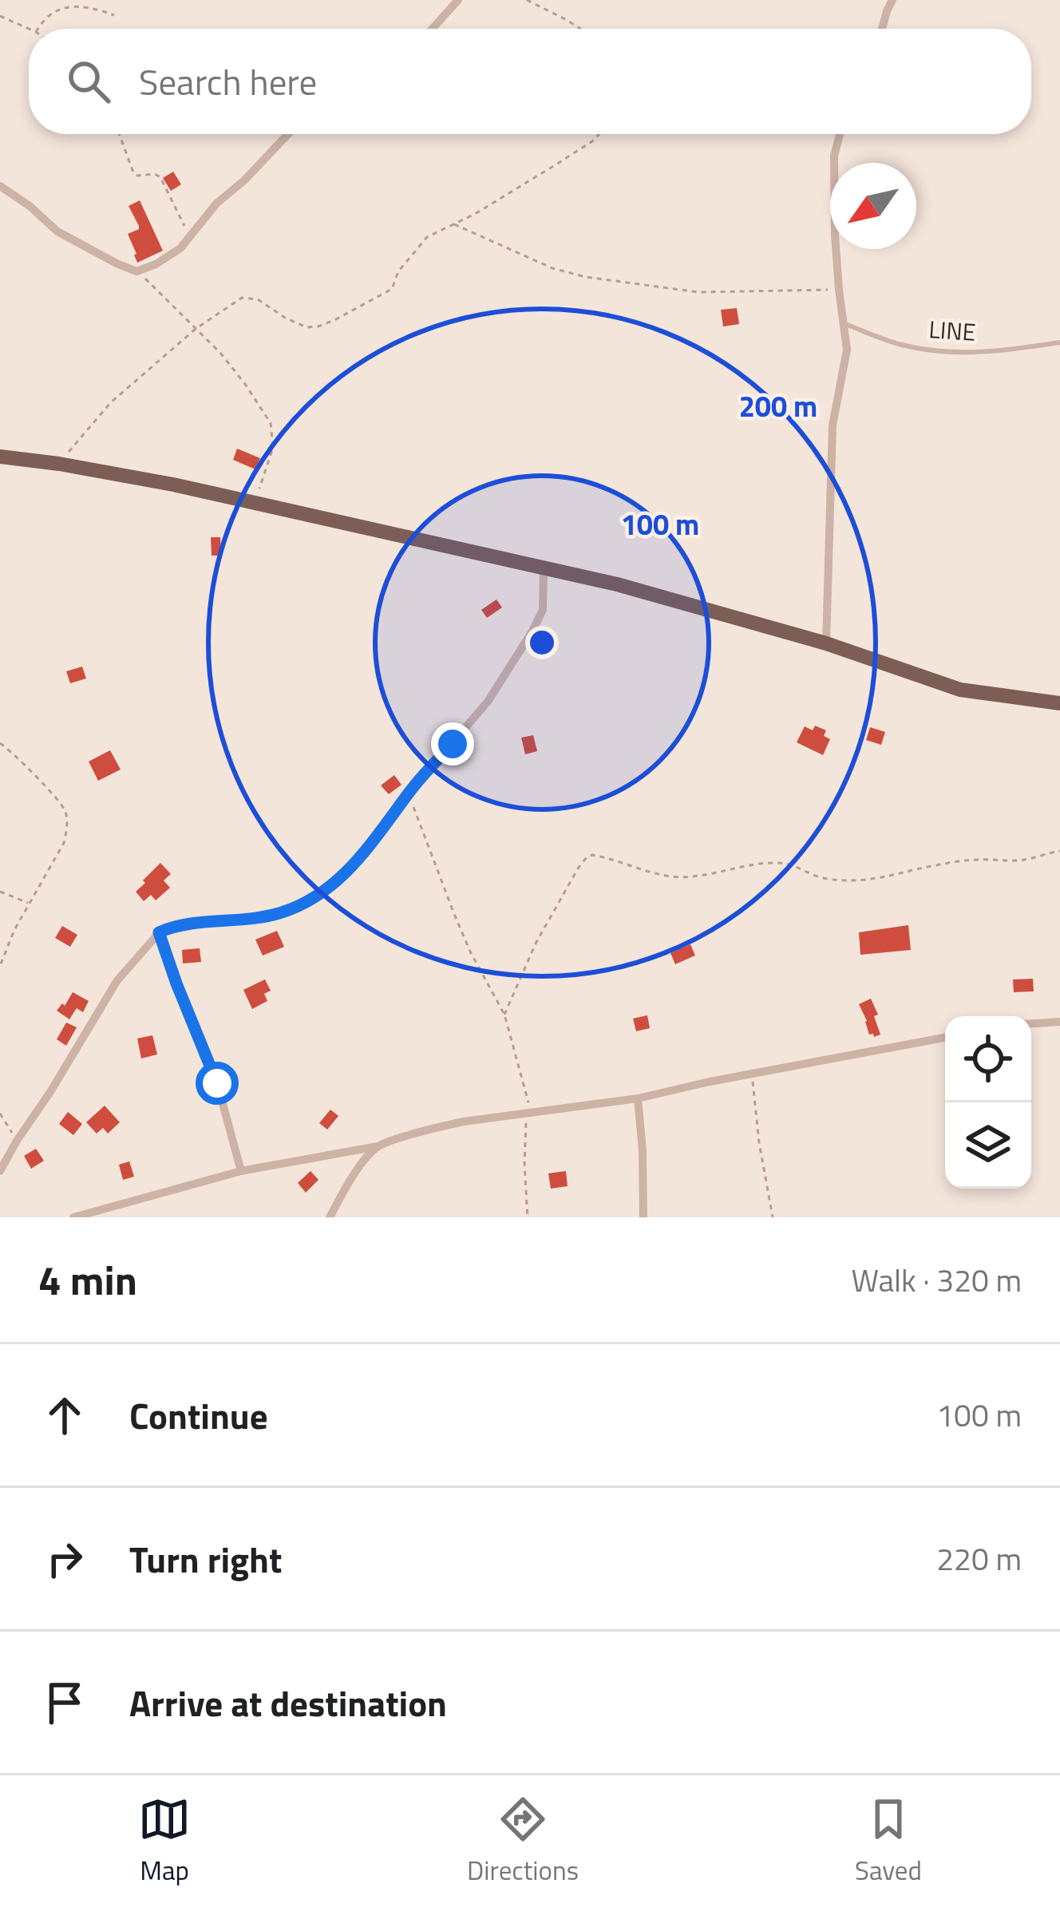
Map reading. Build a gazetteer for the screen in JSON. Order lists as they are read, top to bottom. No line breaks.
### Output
{"streets":{"lane":["LINE"]},"north":"bottom left","page":{"search":"Search here","heading":["4 min","Walk · 320 m"],"list":[["Continue","100 m"],["Turn right","220 m"],"Arrive at destination"],"nav":["Map","Directions","Saved"]},"rings":["200 m","100 m"]}
